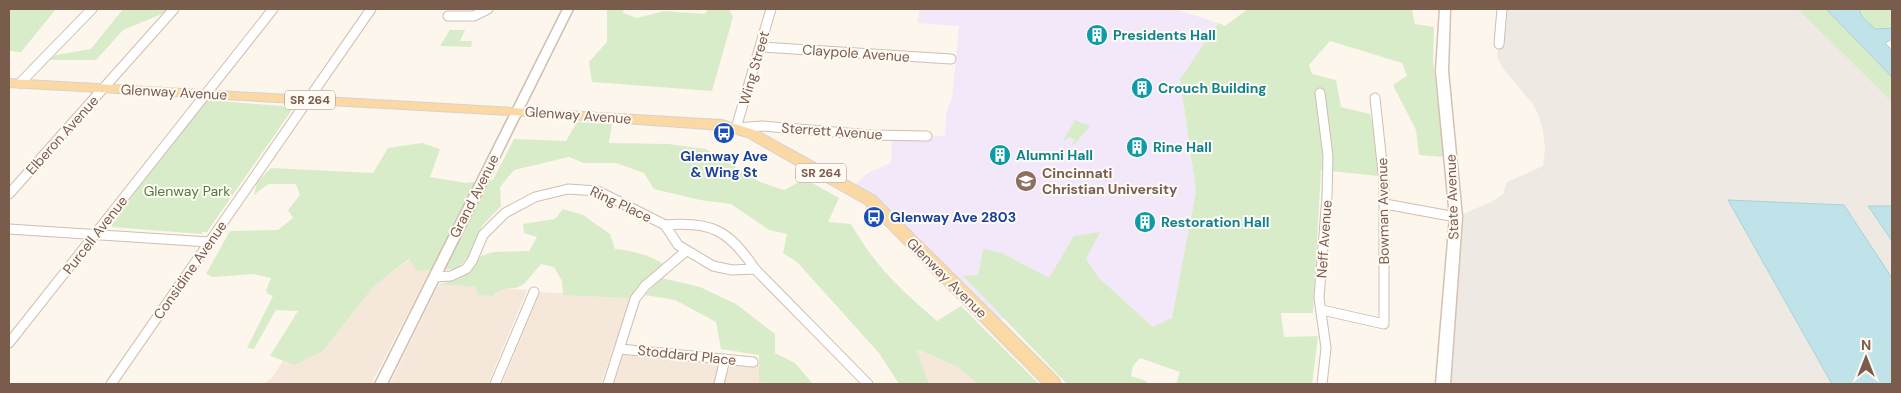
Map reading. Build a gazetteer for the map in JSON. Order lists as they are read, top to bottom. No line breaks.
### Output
{"streets":{"main road":["Glenway Avenue","SR 264","State Avenue"],"street":["Claypole Avenue","Wing Street","Sterrett Avenue","Elberon Avenue","Grand Avenue","Ring Place","Bowman Avenue","Purcell Avenue","Neff Avenue","Considine Avenue","Stoddard Place"]},"crossings":[["Claypole Avenue","Wing Street"],["Wing Street","Glenway Avenue"],["Wing Street","Sterrett Avenue"],["Glenway Avenue","Sterrett Avenue"],["Glenway Avenue","Elberon Avenue"],["Glenway Avenue","Grand Avenue"],["Glenway Avenue","Purcell Avenue"],["Glenway Avenue","Considine Avenue"],["Grand Avenue","Ring Place"],["Bowman Avenue","Neff Avenue"]],"parks":["Glenway Park"],"places":{"building":["Presidents Hall","Crouch Building","Rine Hall","Alumni Hall","Restoration Hall"],"bus stop":["Glenway Ave & Wing St","Glenway Ave 2803"],"school or university":["Cincinnati Christian University"]},"north":"top"}
